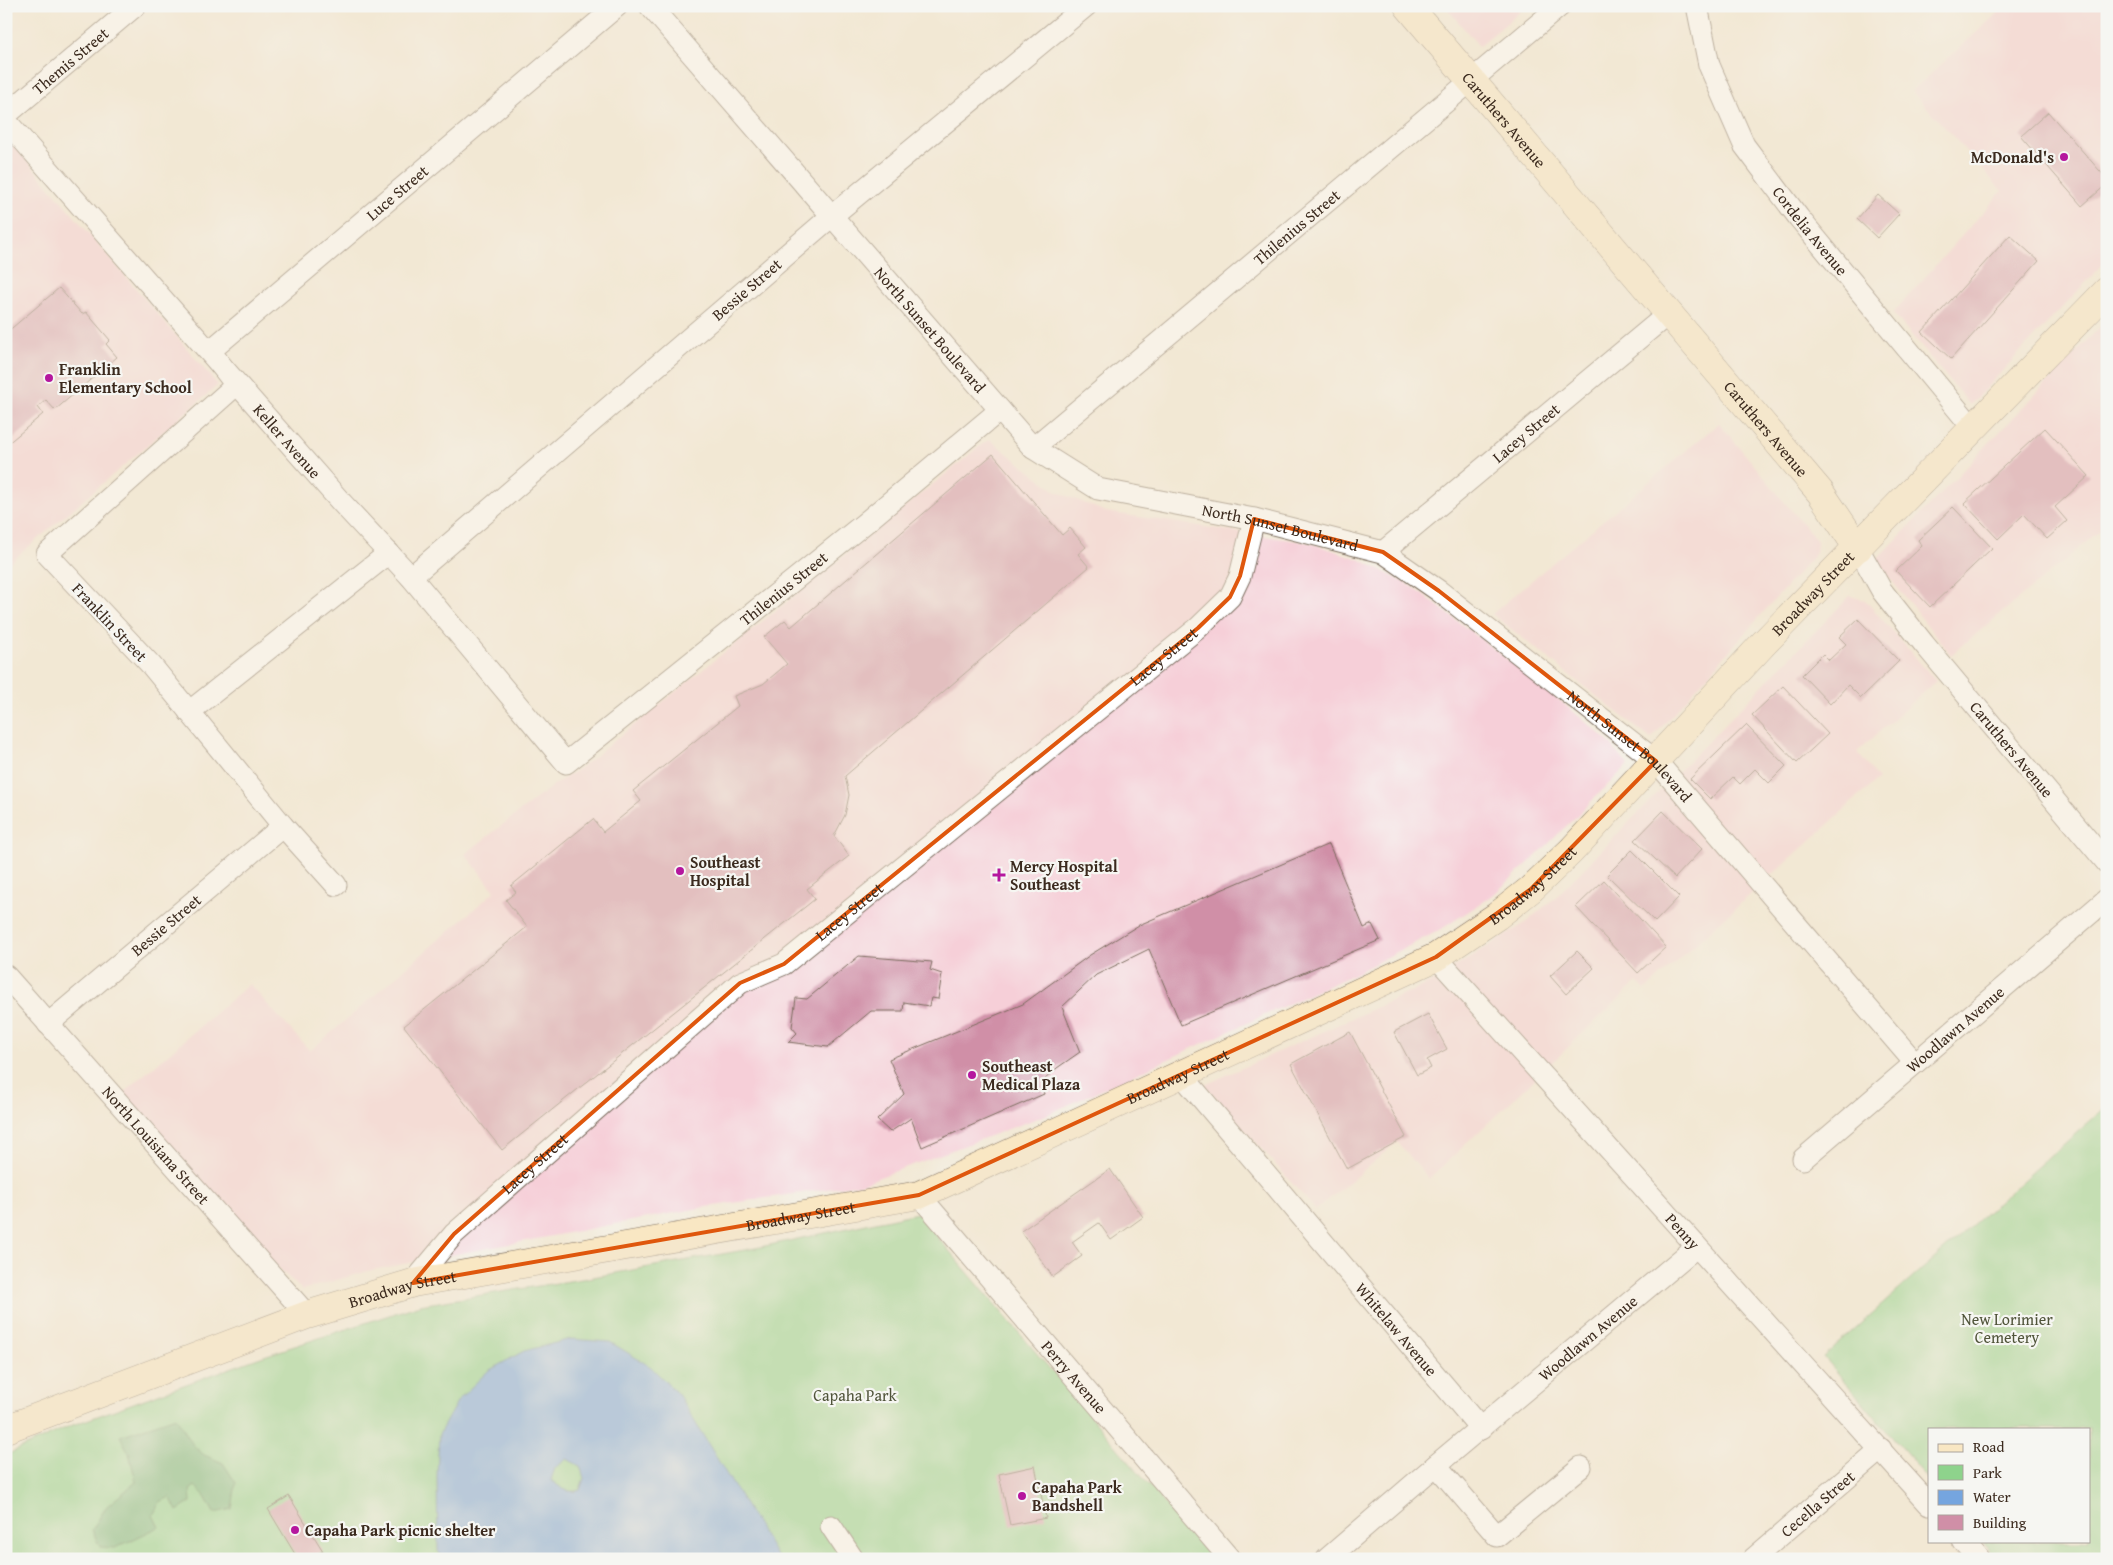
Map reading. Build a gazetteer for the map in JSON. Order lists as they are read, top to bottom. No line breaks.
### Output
{"streets":{"main road":["Caruthers Avenue","Broadway Street"],"street":["Themis Street","Luce Street","Thilenius Street","Cordelia Avenue","Bessie Street","North Sunset Boulevard","Lacey Street","Keller Avenue","Franklin Street","Woodlawn Avenue","North Louisiana Street","Penny","Whitelaw Avenue","Perry Avenue","Cecella Street"]},"crossings":[["Caruthers Avenue","Thilenius Street"],["Caruthers Avenue","Lacey Street"],["Caruthers Avenue","Broadway Street"],["Luce Street","Keller Avenue"],["Luce Street","Franklin Street"],["Thilenius Street","North Sunset Boulevard"],["Thilenius Street","Keller Avenue"],["Cordelia Avenue","Broadway Street"],["Bessie Street","North Sunset Boulevard"],["Bessie Street","Keller Avenue"],["Bessie Street","Franklin Street"],["Bessie Street","North Louisiana Street"],["North Sunset Boulevard","Lacey Street"],["North Sunset Boulevard","Broadway Street"],["North Sunset Boulevard","Woodlawn Avenue"],["Lacey Street","Broadway Street"],["Keller Avenue","Franklin Street"],["Broadway Street","North Louisiana Street"],["Broadway Street","Penny"],["Broadway Street","Whitelaw Avenue"],["Broadway Street","Perry Avenue"],["Woodlawn Avenue","Penny"],["Woodlawn Avenue","Whitelaw Avenue"],["Penny","Cecella Street"]],"parks":["New Lorimier Cemetery","Capaha Park"],"places":{"other":["McDonald's","Franklin Elementary School","Southeast Hospital","Southeast Medical Plaza","Capaha Park Bandshell","Capaha Park picnic shelter"],"health":["Mercy Hospital Southeast"]},"legend":["Road","Park","Water","Building"]}
